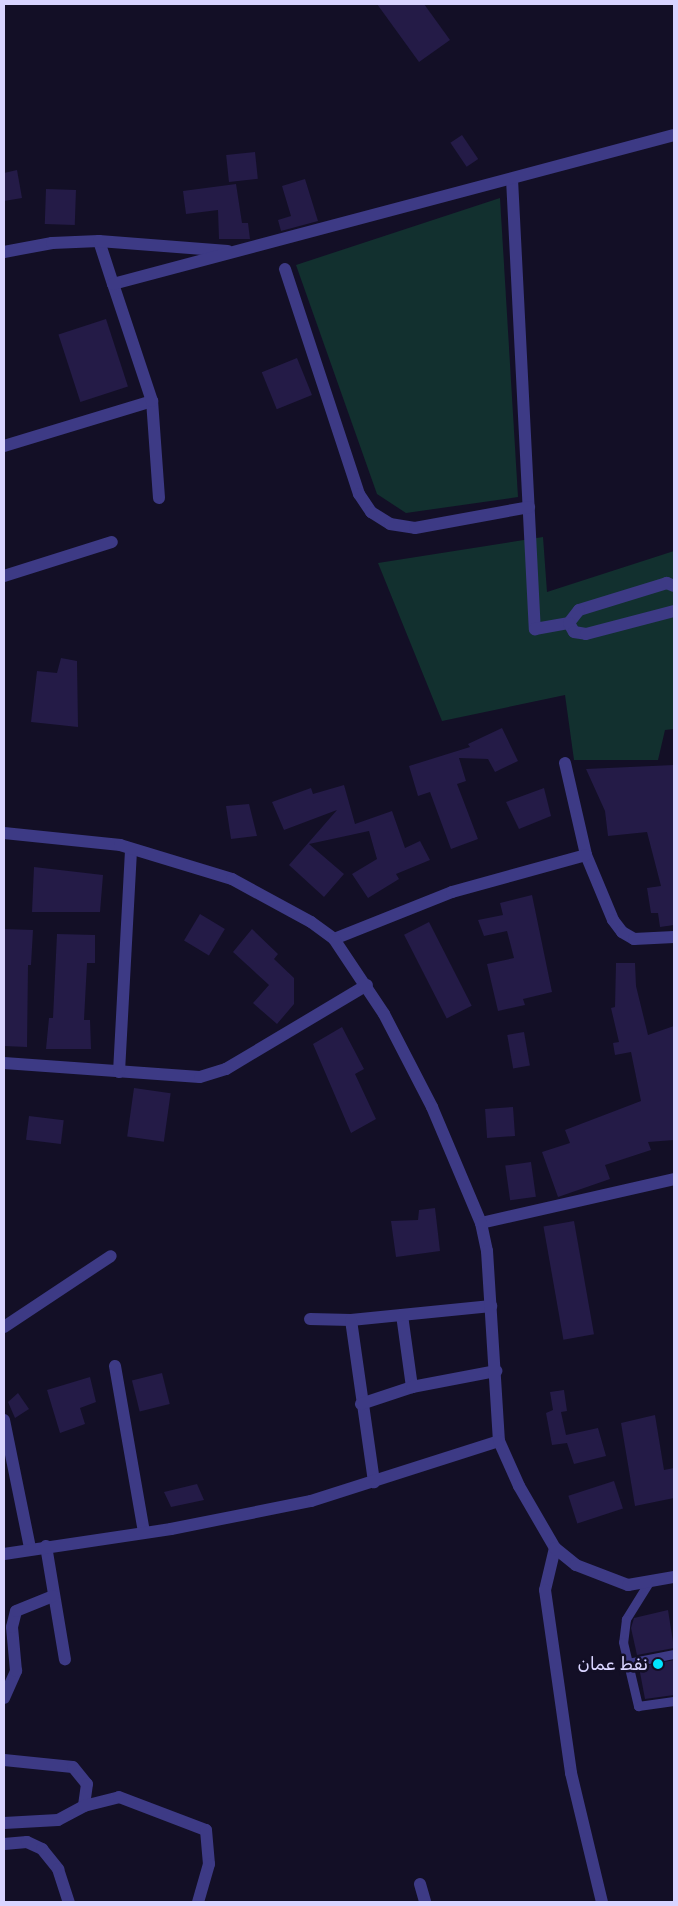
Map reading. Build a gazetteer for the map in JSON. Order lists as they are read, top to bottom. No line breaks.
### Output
{"places":["نفط عمان"]}
